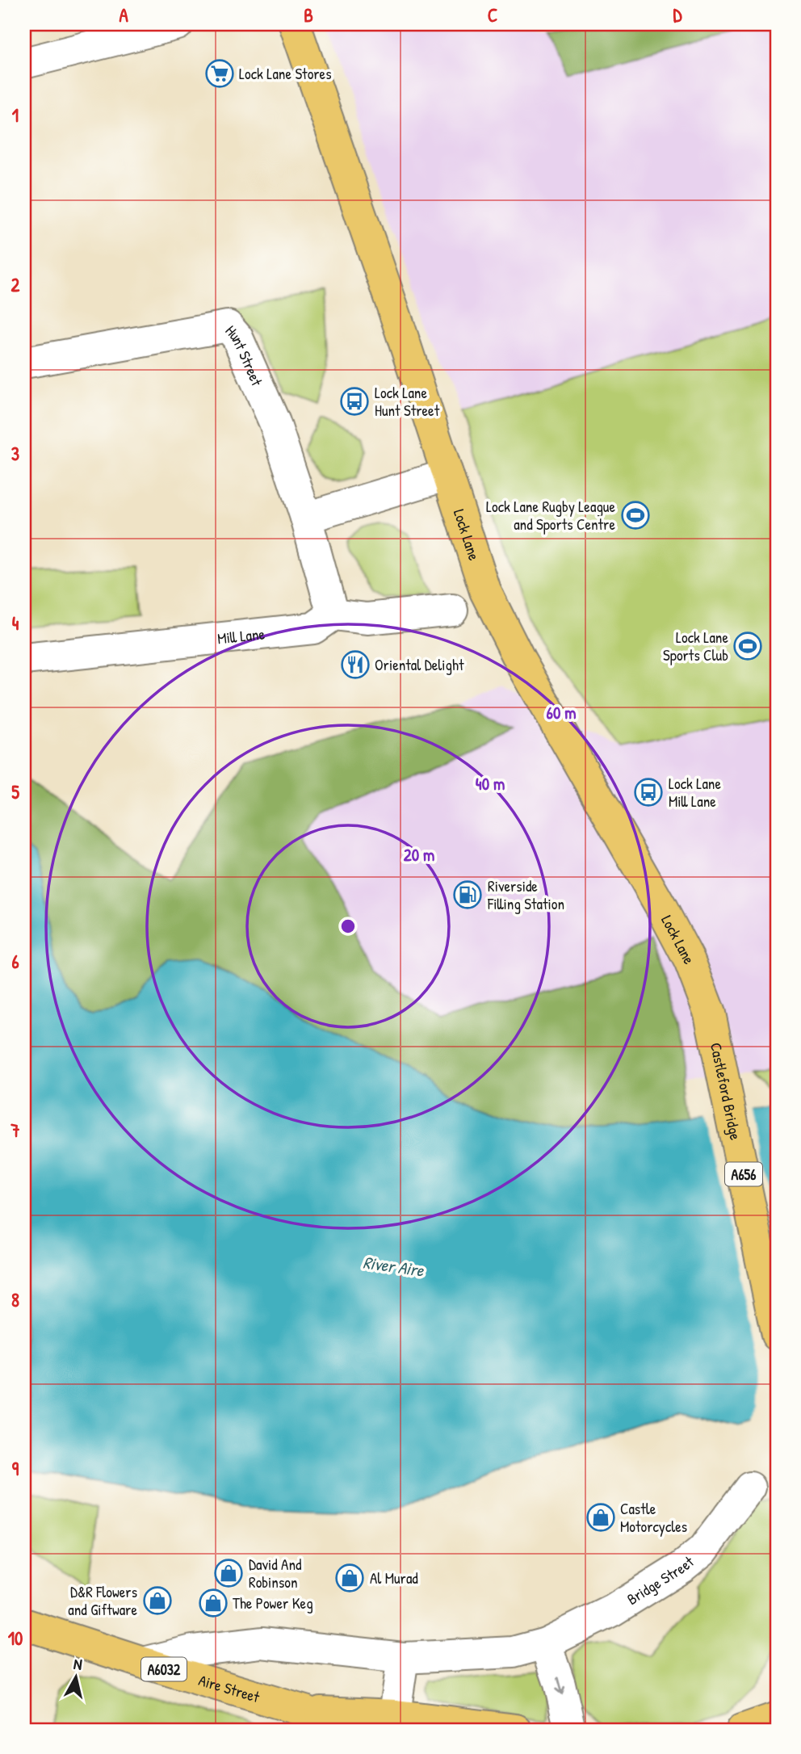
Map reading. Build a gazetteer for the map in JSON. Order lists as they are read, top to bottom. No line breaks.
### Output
{"streets":{"main road":["Lock Lane","Castleford Bridge","A656","A6032","Aire Street"],"street":["Hunt Street","Mill Lane","Bridge Street"]},"crossings":[["Hunt Street","Mill Lane"],["Lock Lane","Castleford Bridge"],["Bridge Street","Aire Street"]],"water":["River Aire"],"places":{"supermarket":["Lock Lane Stores"],"bus stop":["Lock Lane Hunt Street","Lock Lane Mill Lane"],"sports":["Lock Lane Rugby League and Sports Centre","Lock Lane Sports Club"],"restaurant":["Oriental Delight"],"fuel station":["Riverside Filling Station"],"shop":["Castle Motorcycles","David And Robinson","Al Murad","D&R Flowers and Giftware","The Power Keg"]},"north":"top","grid":{"columns":["A","B","C","D"],"rows":["1","2","3","4","5","6","7","8","9","10"]},"rings":["60 m","40 m","20 m"]}
